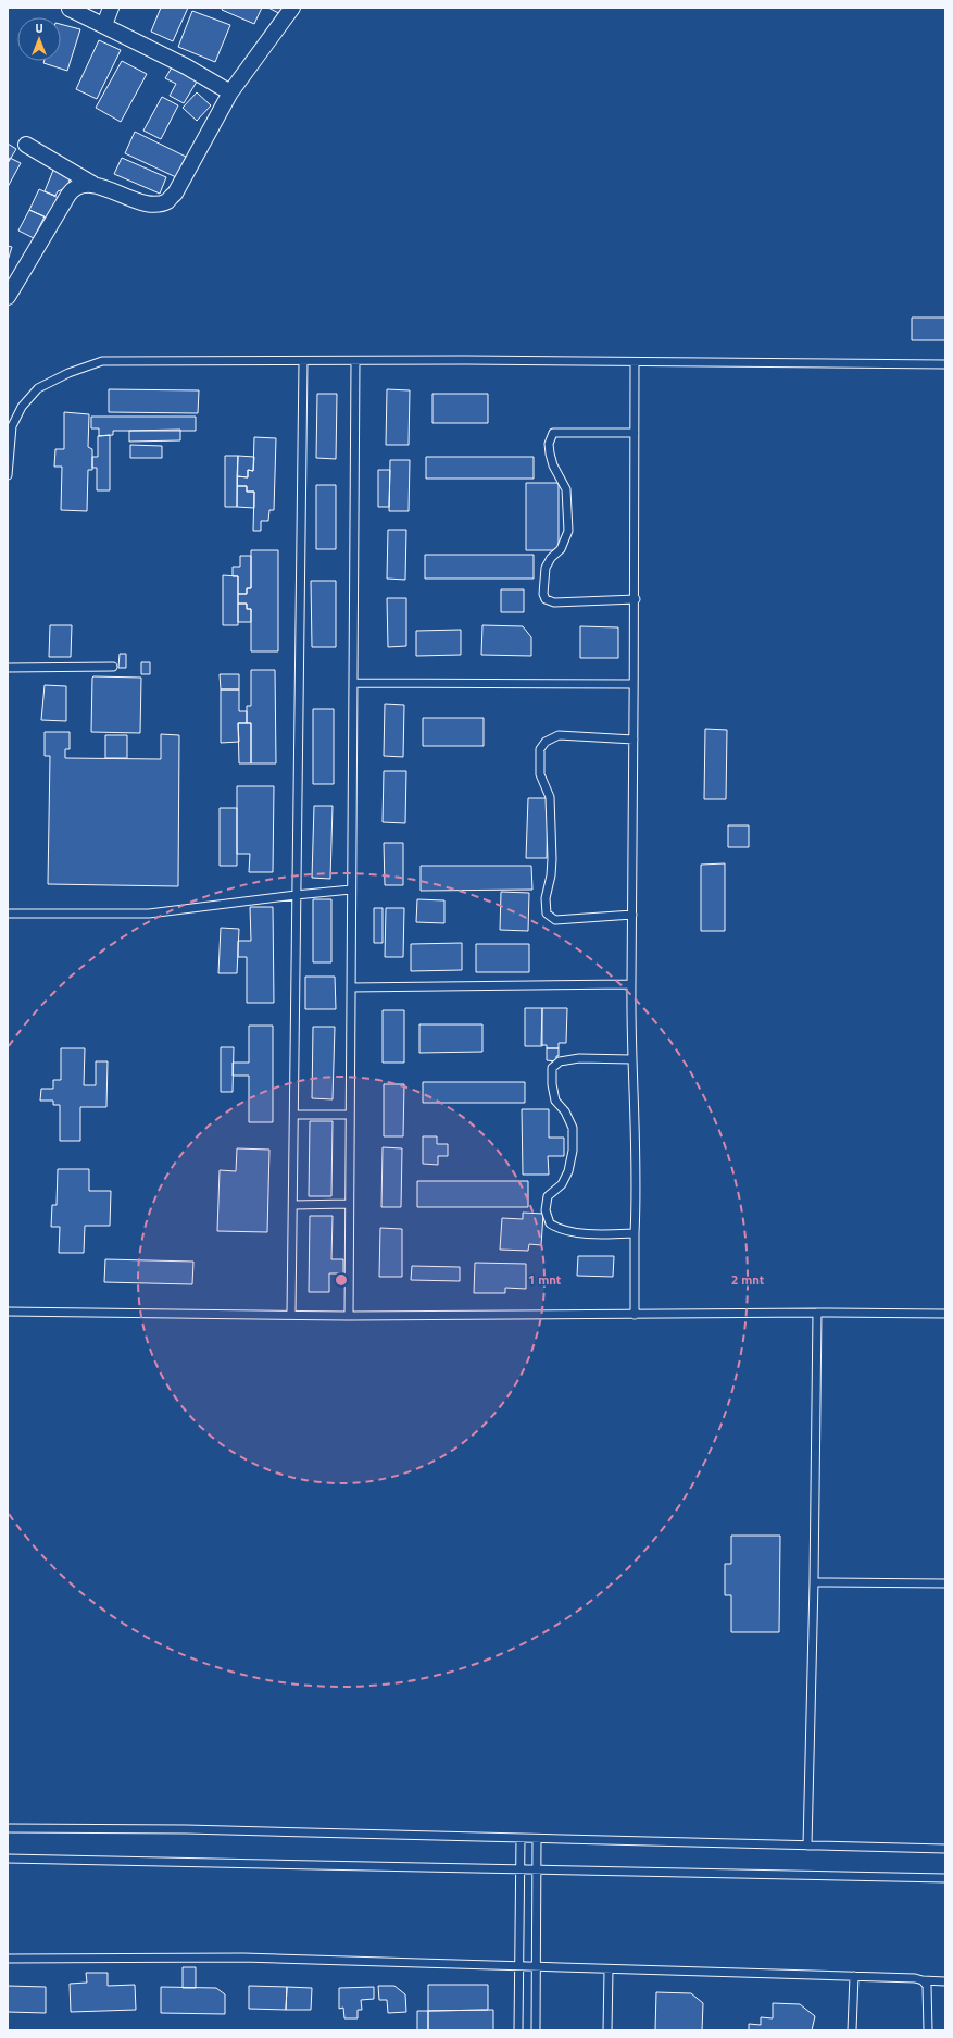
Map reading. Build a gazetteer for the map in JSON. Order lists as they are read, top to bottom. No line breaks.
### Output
{"north":"top","rings":["1 mnt","2 mnt"]}
